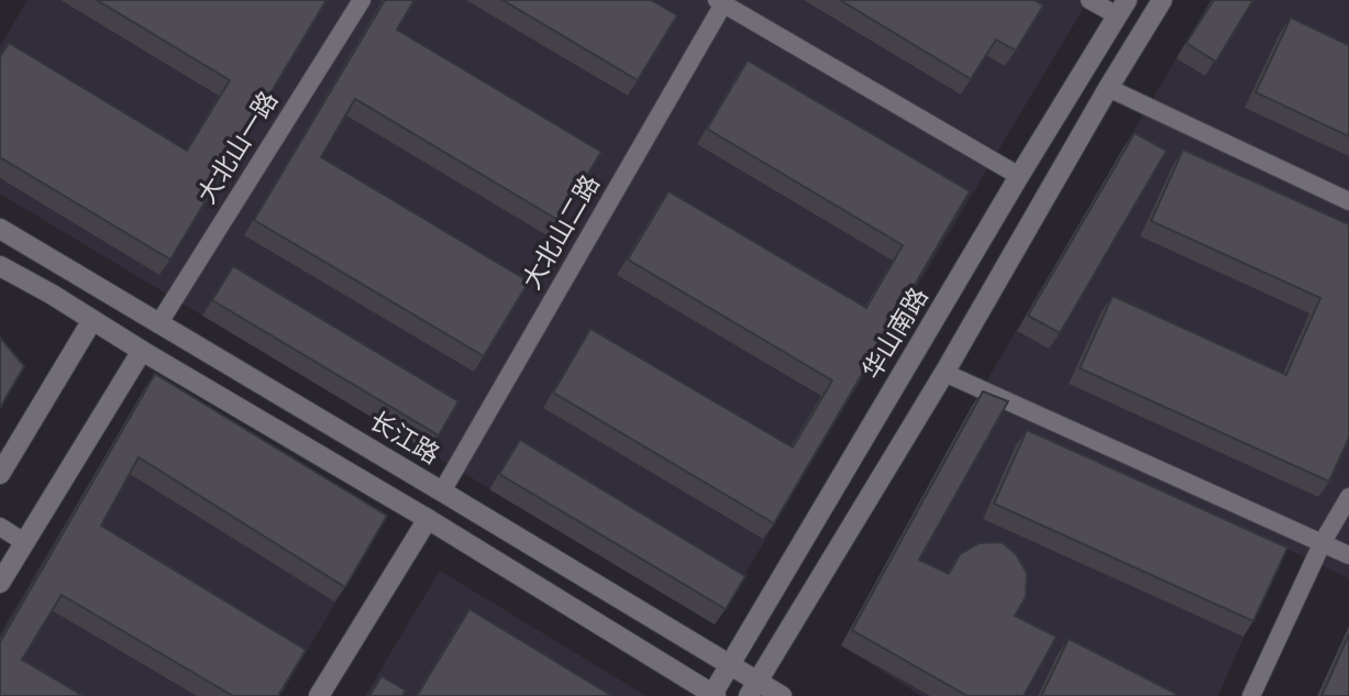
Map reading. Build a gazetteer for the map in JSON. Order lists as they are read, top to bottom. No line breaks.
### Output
{"streets":{"street":["大北山一路","大北山二路","华山南路","长江路"]},"crossings":[["大北山一路","长江路"],["大北山二路","长江路"],["华山南路","长江路"]]}
